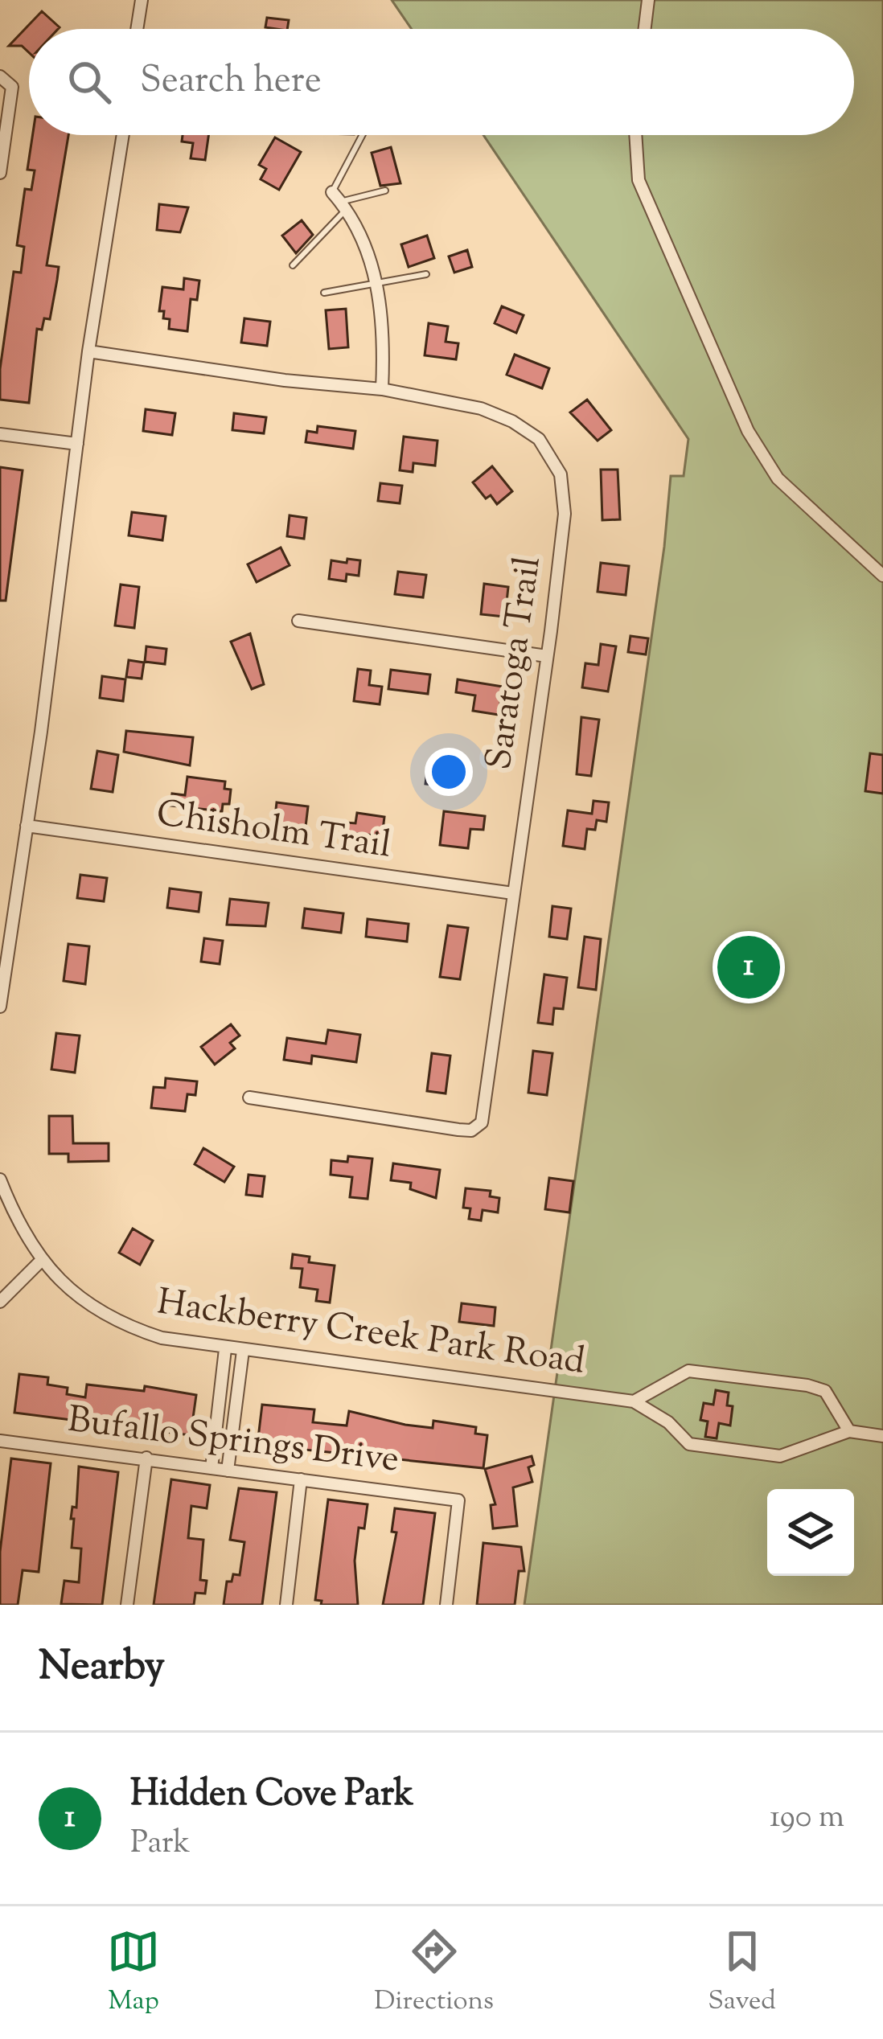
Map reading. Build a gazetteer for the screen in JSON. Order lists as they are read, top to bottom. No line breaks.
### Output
{"streets":{"street":["Saratoga Trail","Chisholm Trail","Hackberry Creek Park Road","Bufallo Springs Drive"]},"crossings":[["Saratoga Trail","Chisholm Trail"]],"page":{"search":"Search here","pins":"1","heading":"Nearby","list":[{"mark":"1","name":"Hidden Cove Park","note":"Park","value":"190 m"}],"nav":["Map","Directions","Saved"]}}
